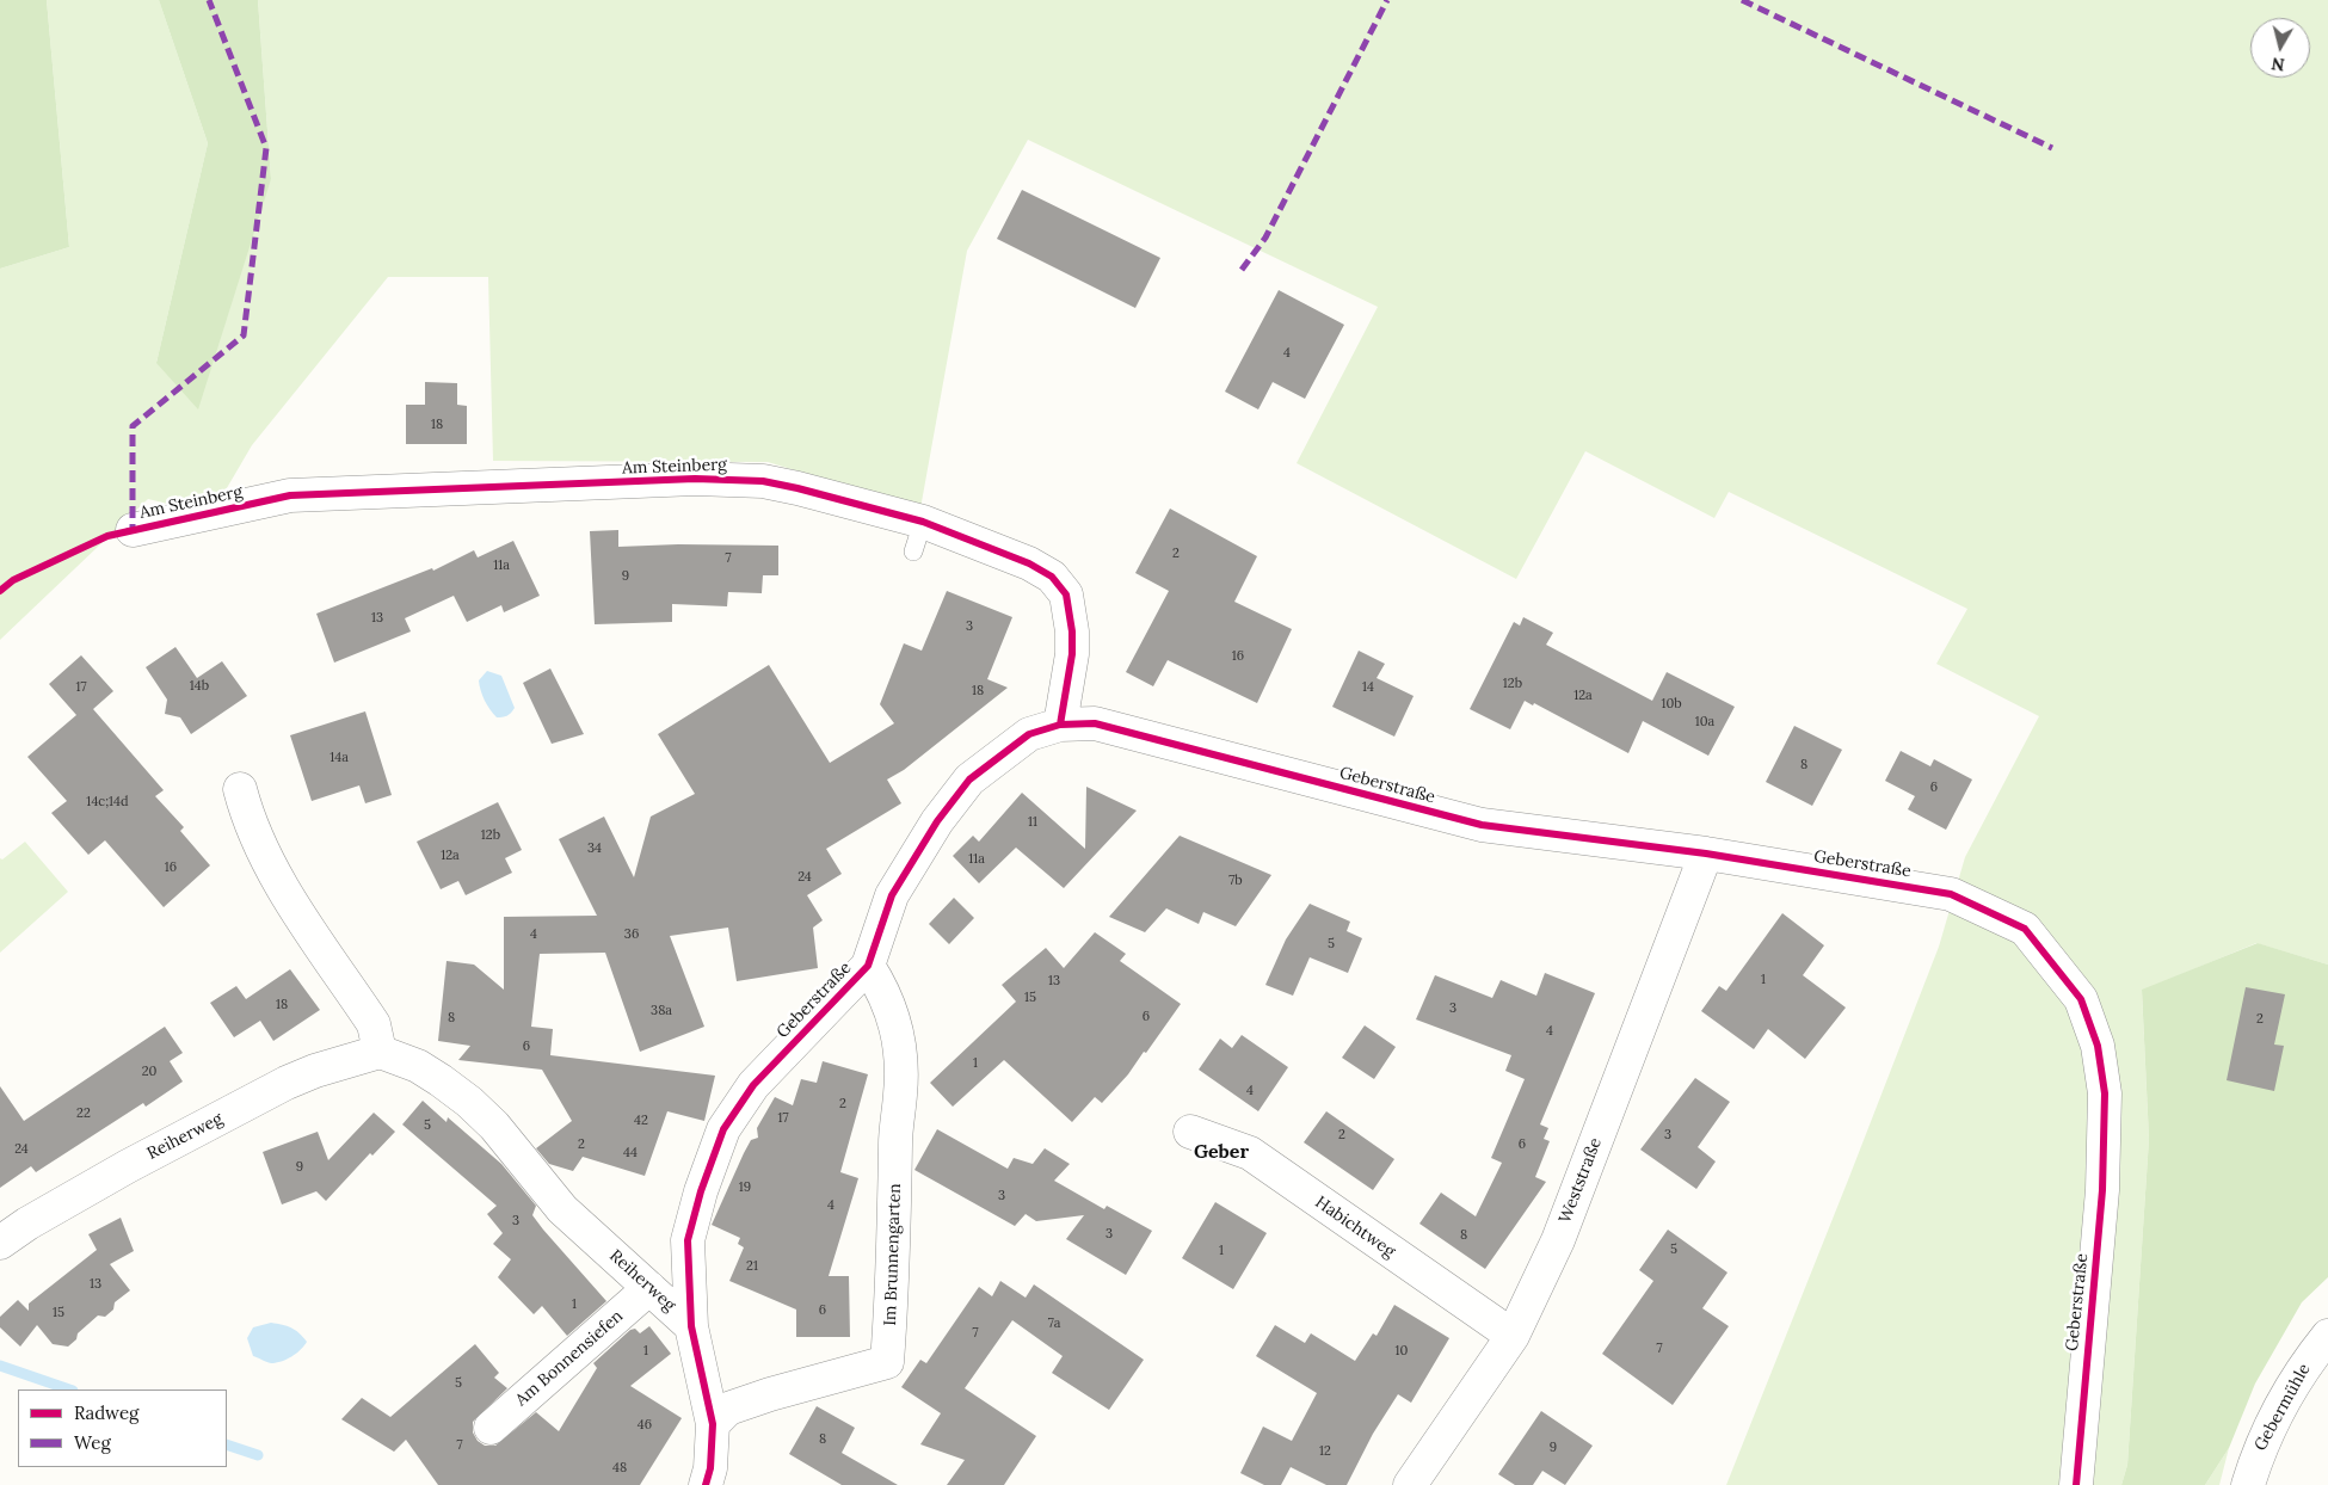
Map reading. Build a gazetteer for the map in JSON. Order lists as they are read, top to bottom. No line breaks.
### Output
{"streets":{"street":["Am Steinberg","Geberstraße","Reiherweg","Weststraße","Habichtweg","Im Brunnengarten","Am Bonnensiefen","Gebermühle"]},"crossings":[["Am Steinberg","Geberstraße"],["Geberstraße","Reiherweg"],["Geberstraße","Weststraße"],["Geberstraße","Im Brunnengarten"],["Reiherweg","Am Bonnensiefen"],["Weststraße","Habichtweg"]],"districts":["Geber"],"house_numbers":["4","18","2","7","11a","9","13","3","16","12b","14b","17","14","18","12a","10b","10a","14a","8","6","14c;14d","11","12b","34","12a","11a","16","24","7b","4","36","5","1","13","15","18","3","38a","6","8","2","4","6","1","20","4","2","22","17","42","5","2","3","2","6","24","44","9","19","3","4","3","3","8","5","1","21","13","1","6","15","7a","7","7","1","10","5","46","8","7","9","12","48"],"legend":["Radweg","Weg"],"north":"bottom"}
